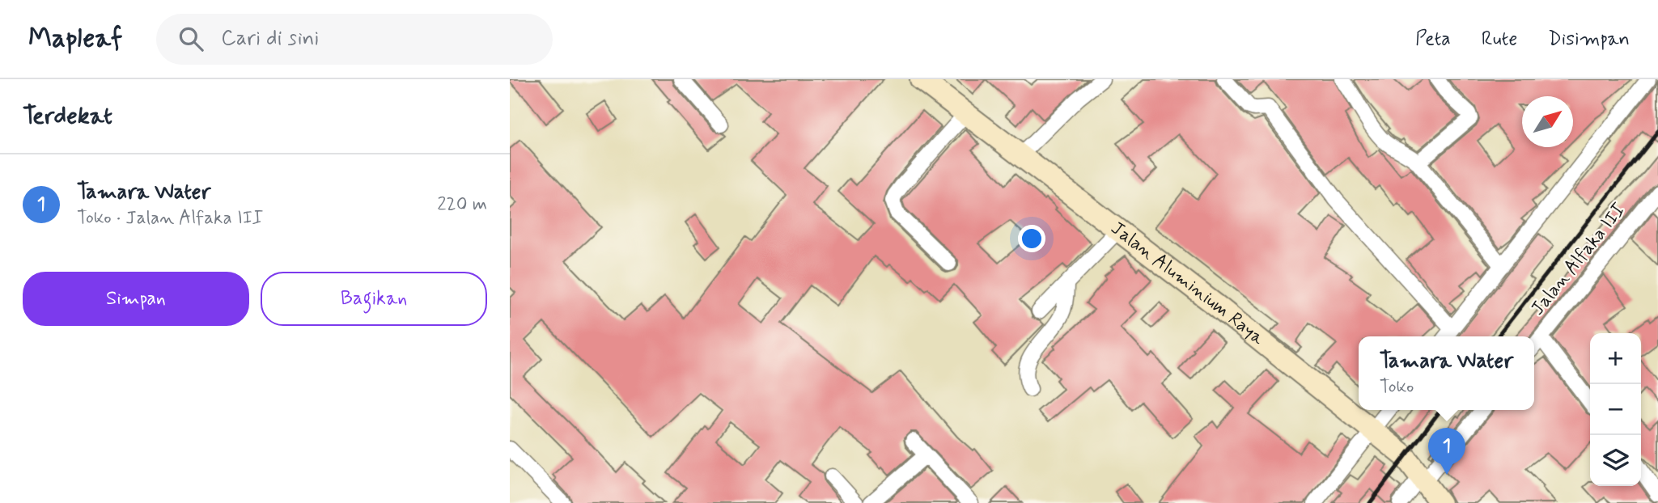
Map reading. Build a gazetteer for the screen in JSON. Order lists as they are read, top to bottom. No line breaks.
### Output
{"streets":{"main road":["Jalan Aluminium Raya"],"street":["Jalan Alfaka III"]},"north":"top right","page":{"header":"Mapleaf","search":"Cari di sini","nav":["Peta","Rute","Disimpan"],"heading":"Terdekat","list":[{"mark":"1","name":"Tamara Water","note":"Toko · Jalan Alfaka III","value":"220 m"}],"buttons":["Simpan","Bagikan"],"map_buttons":["+","−"],"popup":["Tamara Water","Toko"],"pins":"1"}}
